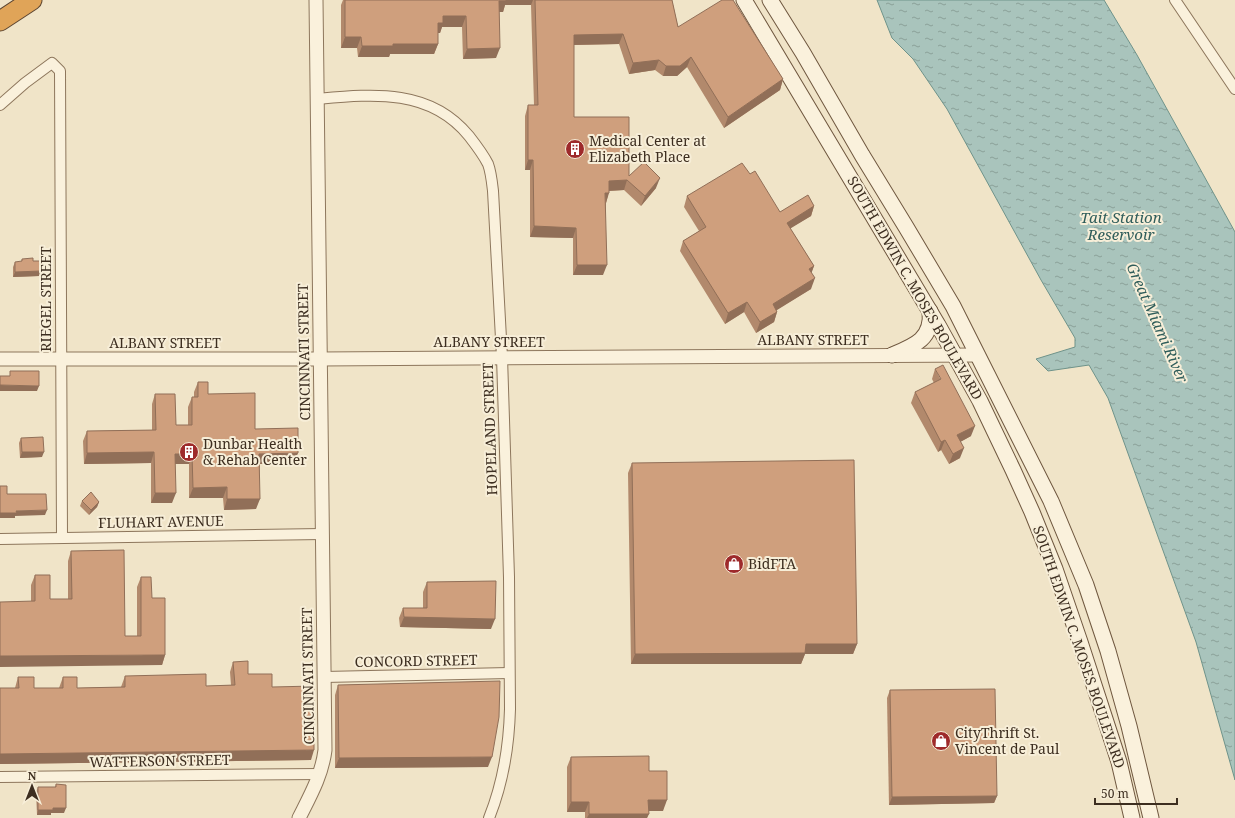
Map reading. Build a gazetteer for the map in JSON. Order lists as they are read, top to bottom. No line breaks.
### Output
{"streets":{"main road":["SOUTH EDWIN C. MOSES BOULEVARD"],"street":["RIEGEL STREET","ALBANY STREET","CINCINNATI STREET","HOPELAND STREET","FLUHART AVENUE","CONCORD STREET","WATTERSON STREET"]},"crossings":[["SOUTH EDWIN C. MOSES BOULEVARD","ALBANY STREET"],["RIEGEL STREET","ALBANY STREET"],["RIEGEL STREET","FLUHART AVENUE"],["ALBANY STREET","CINCINNATI STREET"],["ALBANY STREET","HOPELAND STREET"],["CINCINNATI STREET","HOPELAND STREET"],["CINCINNATI STREET","FLUHART AVENUE"],["CINCINNATI STREET","CONCORD STREET"],["CINCINNATI STREET","WATTERSON STREET"],["HOPELAND STREET","CONCORD STREET"]],"water":["Tait Station Reservoir","Great Miami River"],"places":{"building":["Medical Center at Elizabeth Place","Dunbar Health & Rehab Center"],"shop":["BidFTA","CityThrift St. Vincent de Paul"]},"scale_bar":"50 m","north":"top"}
